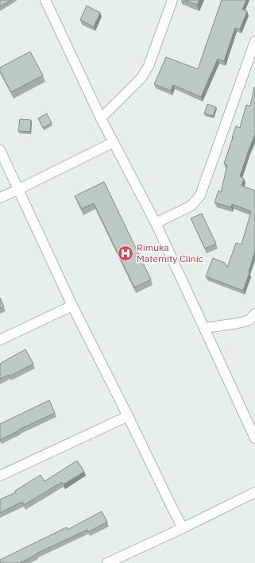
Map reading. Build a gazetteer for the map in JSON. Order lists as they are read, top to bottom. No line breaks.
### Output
{"places":{"hospital":["Rimuka Maternity Clinic"]}}
